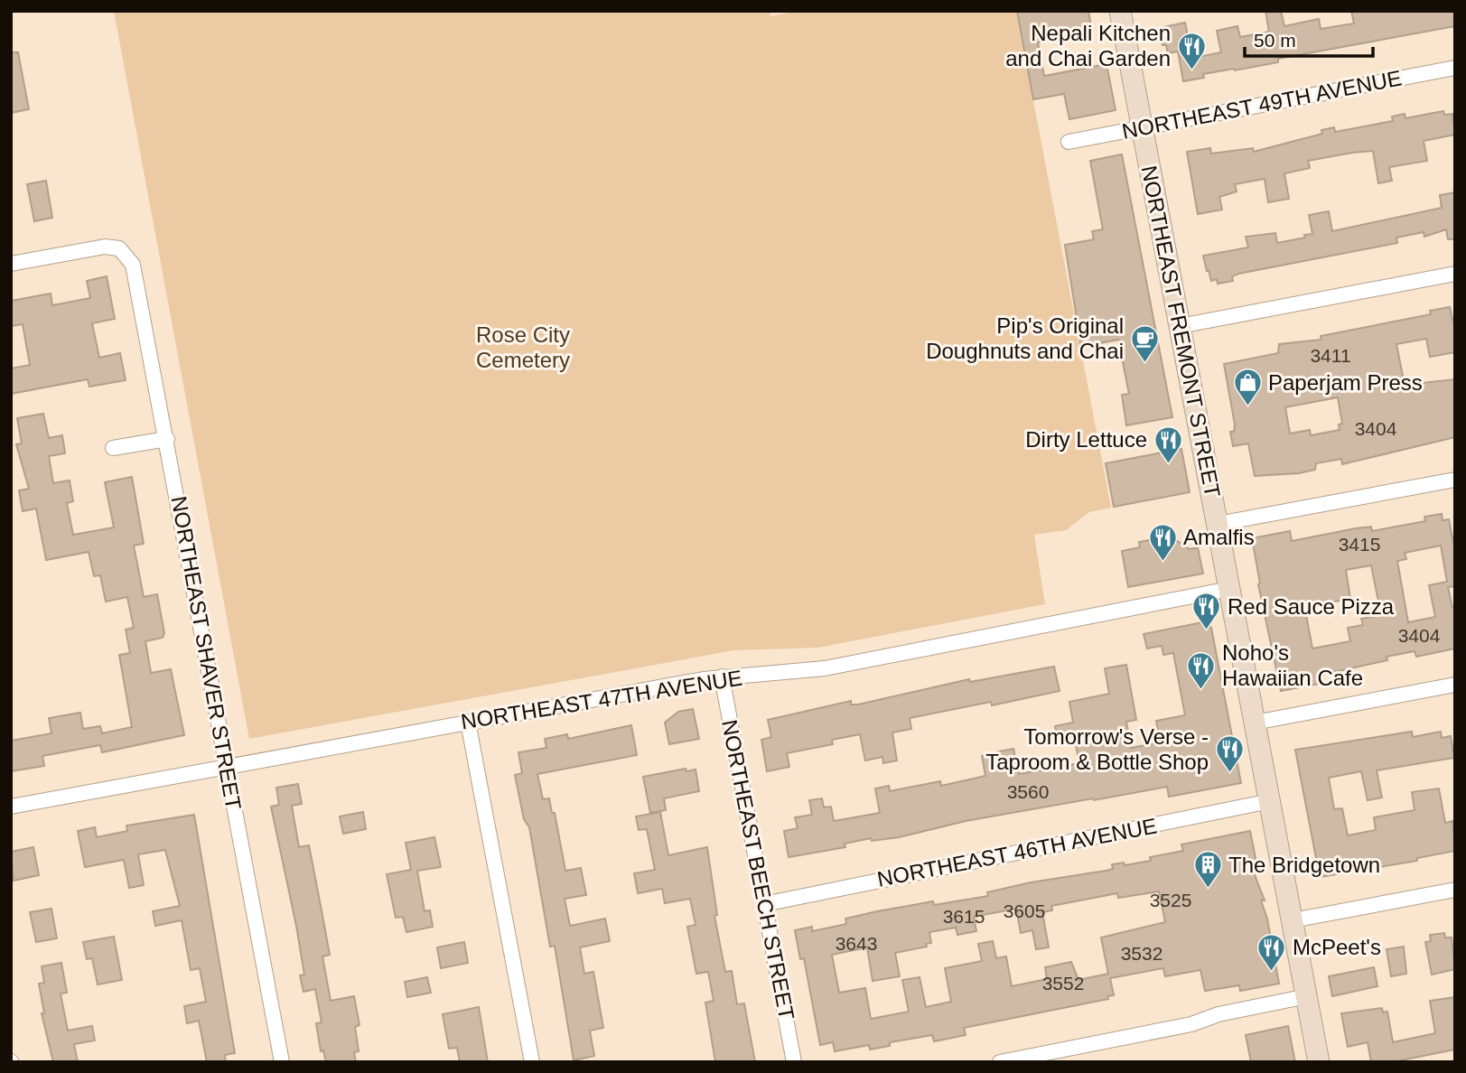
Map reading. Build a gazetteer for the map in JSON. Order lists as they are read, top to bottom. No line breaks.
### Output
{"streets":{"main road":["NORTHEAST FREMONT STREET"],"street":["NORTHEAST 49TH AVENUE","NORTHEAST SHAVER STREET","NORTHEAST 47TH AVENUE","NORTHEAST 46TH AVENUE","NORTHEAST BEECH STREET"]},"crossings":[["NORTHEAST 49TH AVENUE","NORTHEAST FREMONT STREET"],["NORTHEAST FREMONT STREET","NORTHEAST 47TH AVENUE"],["NORTHEAST FREMONT STREET","NORTHEAST 46TH AVENUE"],["NORTHEAST SHAVER STREET","NORTHEAST 47TH AVENUE"],["NORTHEAST 47TH AVENUE","NORTHEAST BEECH STREET"],["NORTHEAST 46TH AVENUE","NORTHEAST BEECH STREET"]],"parks":["Rose City Cemetery"],"places":{"restaurant":["Nepali Kitchen and Chai Garden","Dirty Lettuce","Amalfis","Red Sauce Pizza","Noho's Hawaiian Cafe","Tomorrow's Verse - Taproom & Bottle Shop","McPeet's"],"cafe":["Pip's Original Doughnuts and Chai"],"shop":["Paperjam Press"],"building":["The Bridgetown"]},"house_numbers":["3411","3404","3415","3404","3560","3525","3605","3615","3643","3532","3552"],"scale_bar":"50 m"}
